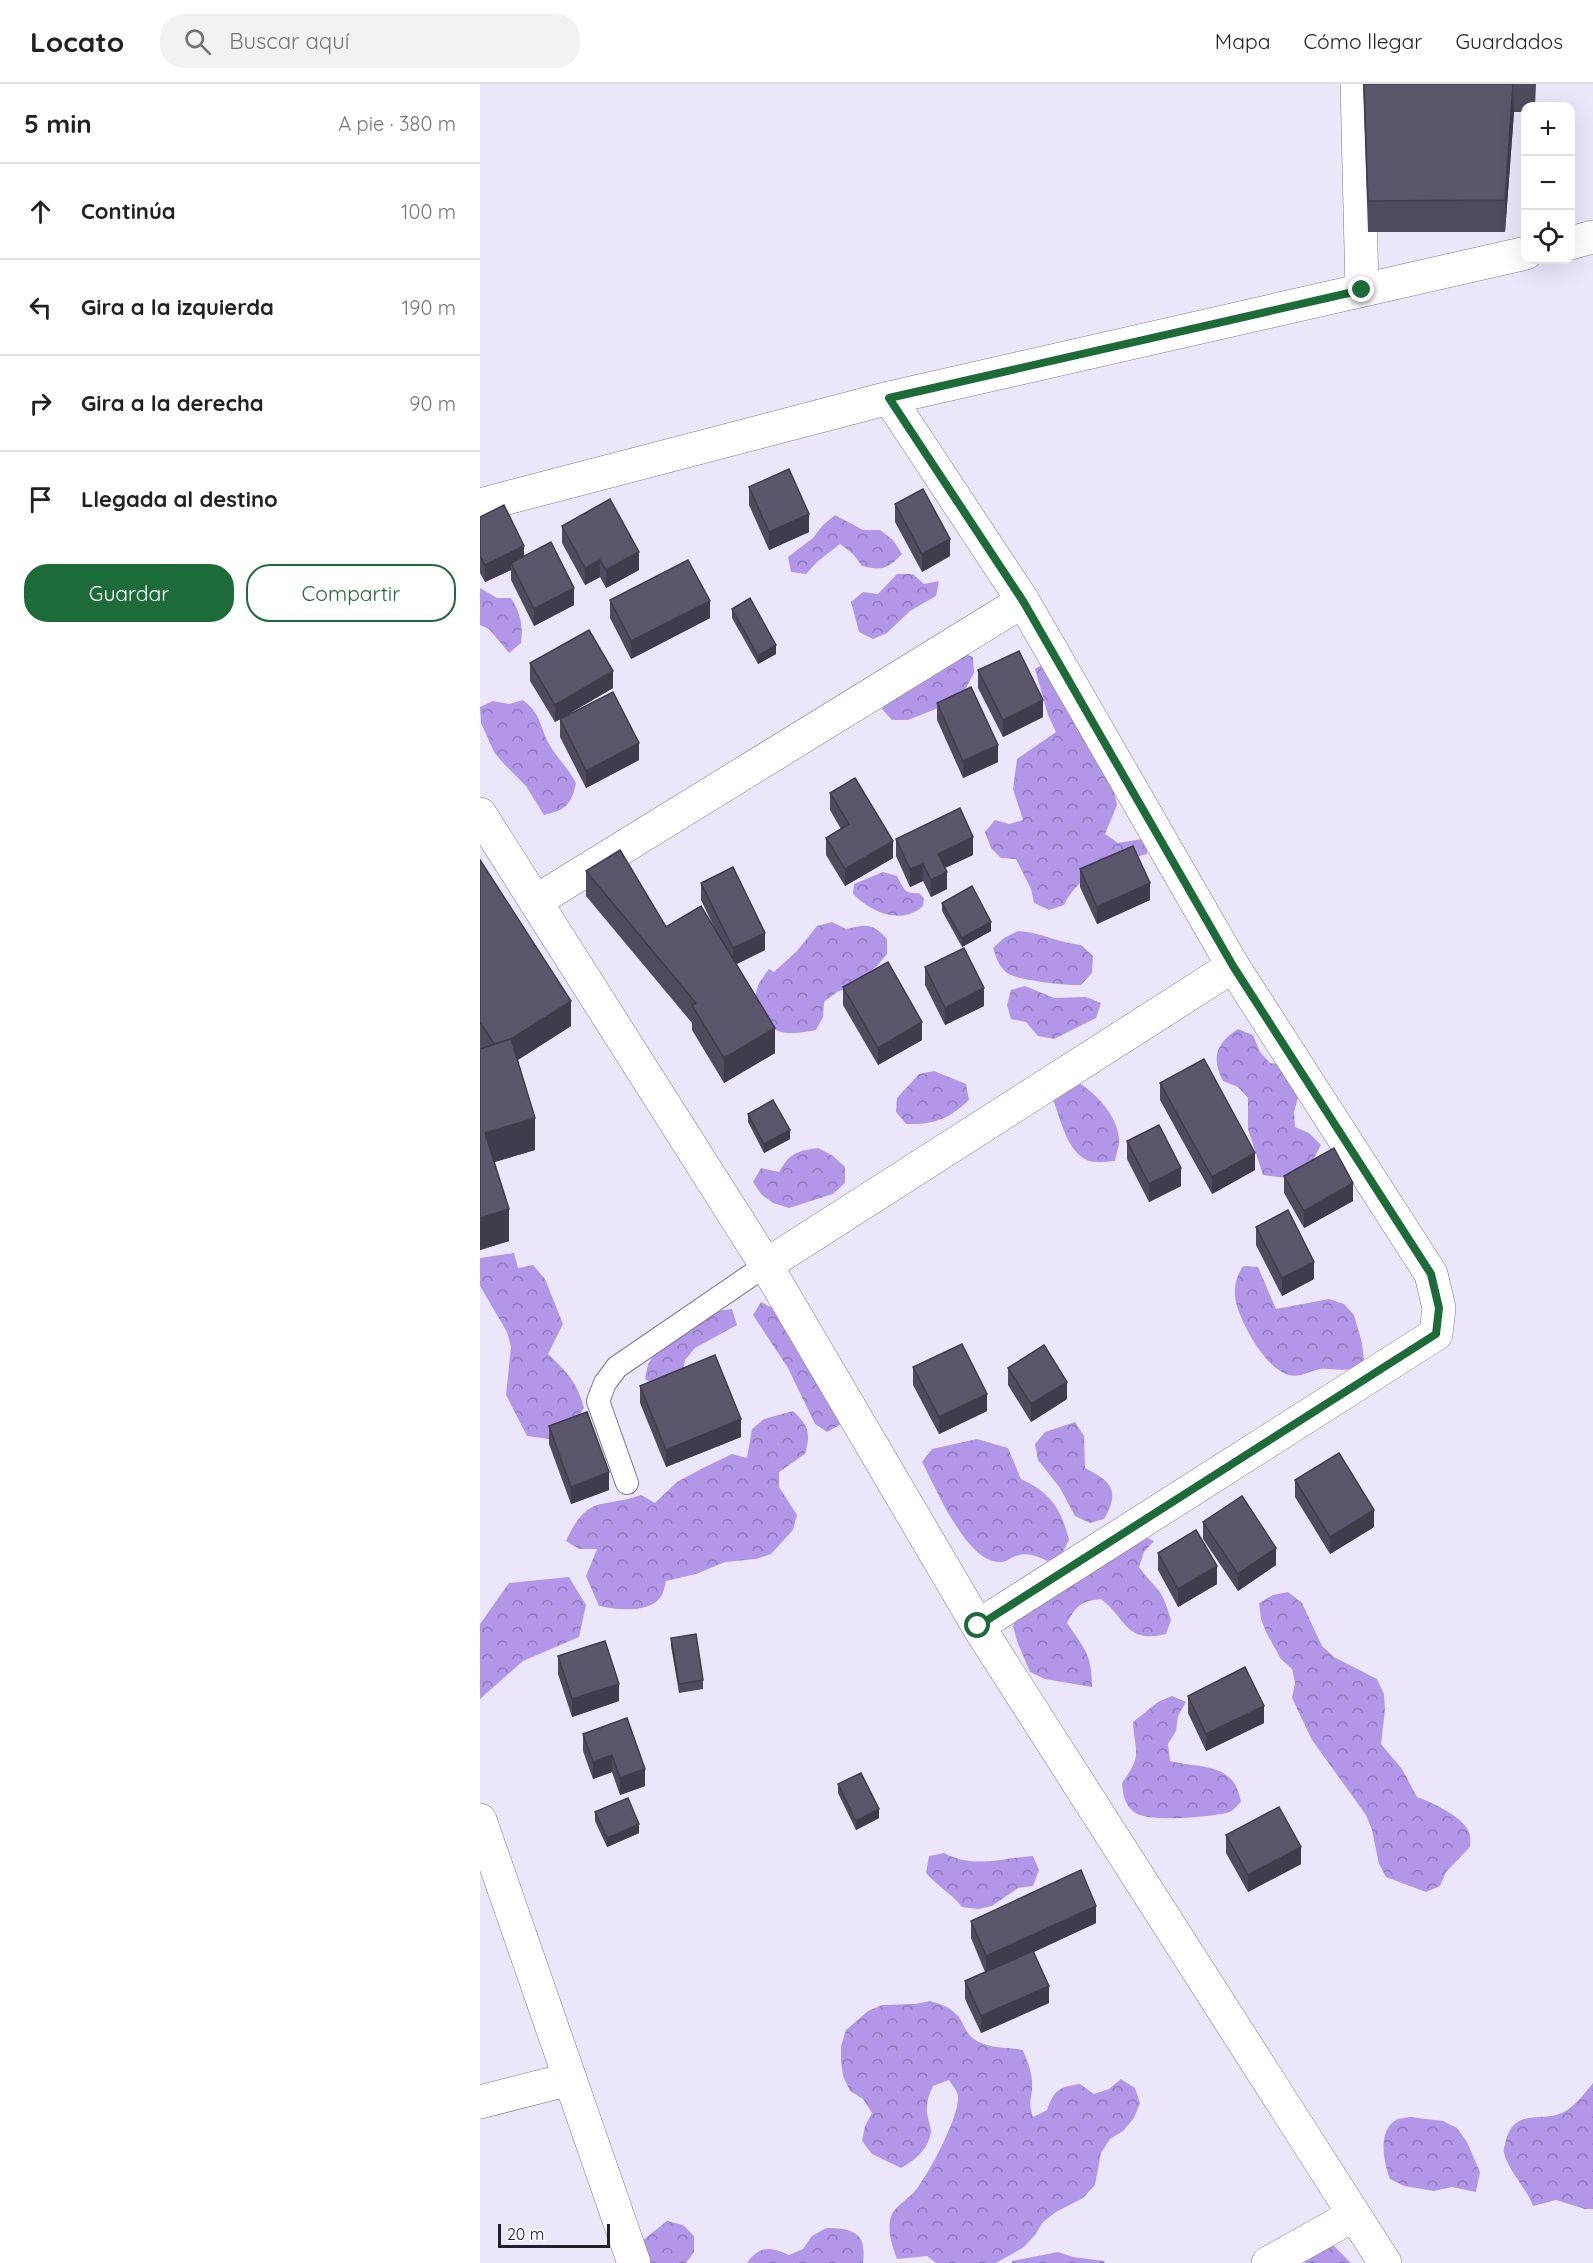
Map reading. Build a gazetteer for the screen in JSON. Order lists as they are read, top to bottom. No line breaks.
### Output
{"scale_bar":"20 m","page":{"header":"Locato","search":"Buscar aquí","nav":["Mapa","Cómo llegar","Guardados"],"heading":["5 min","A pie · 380 m"],"map_buttons":["+","−"],"list":[["Continúa","100 m"],["Gira a la izquierda","190 m"],["Gira a la derecha","90 m"],"Llegada al destino"],"buttons":["Guardar","Compartir"],"scale":"20 m"}}
